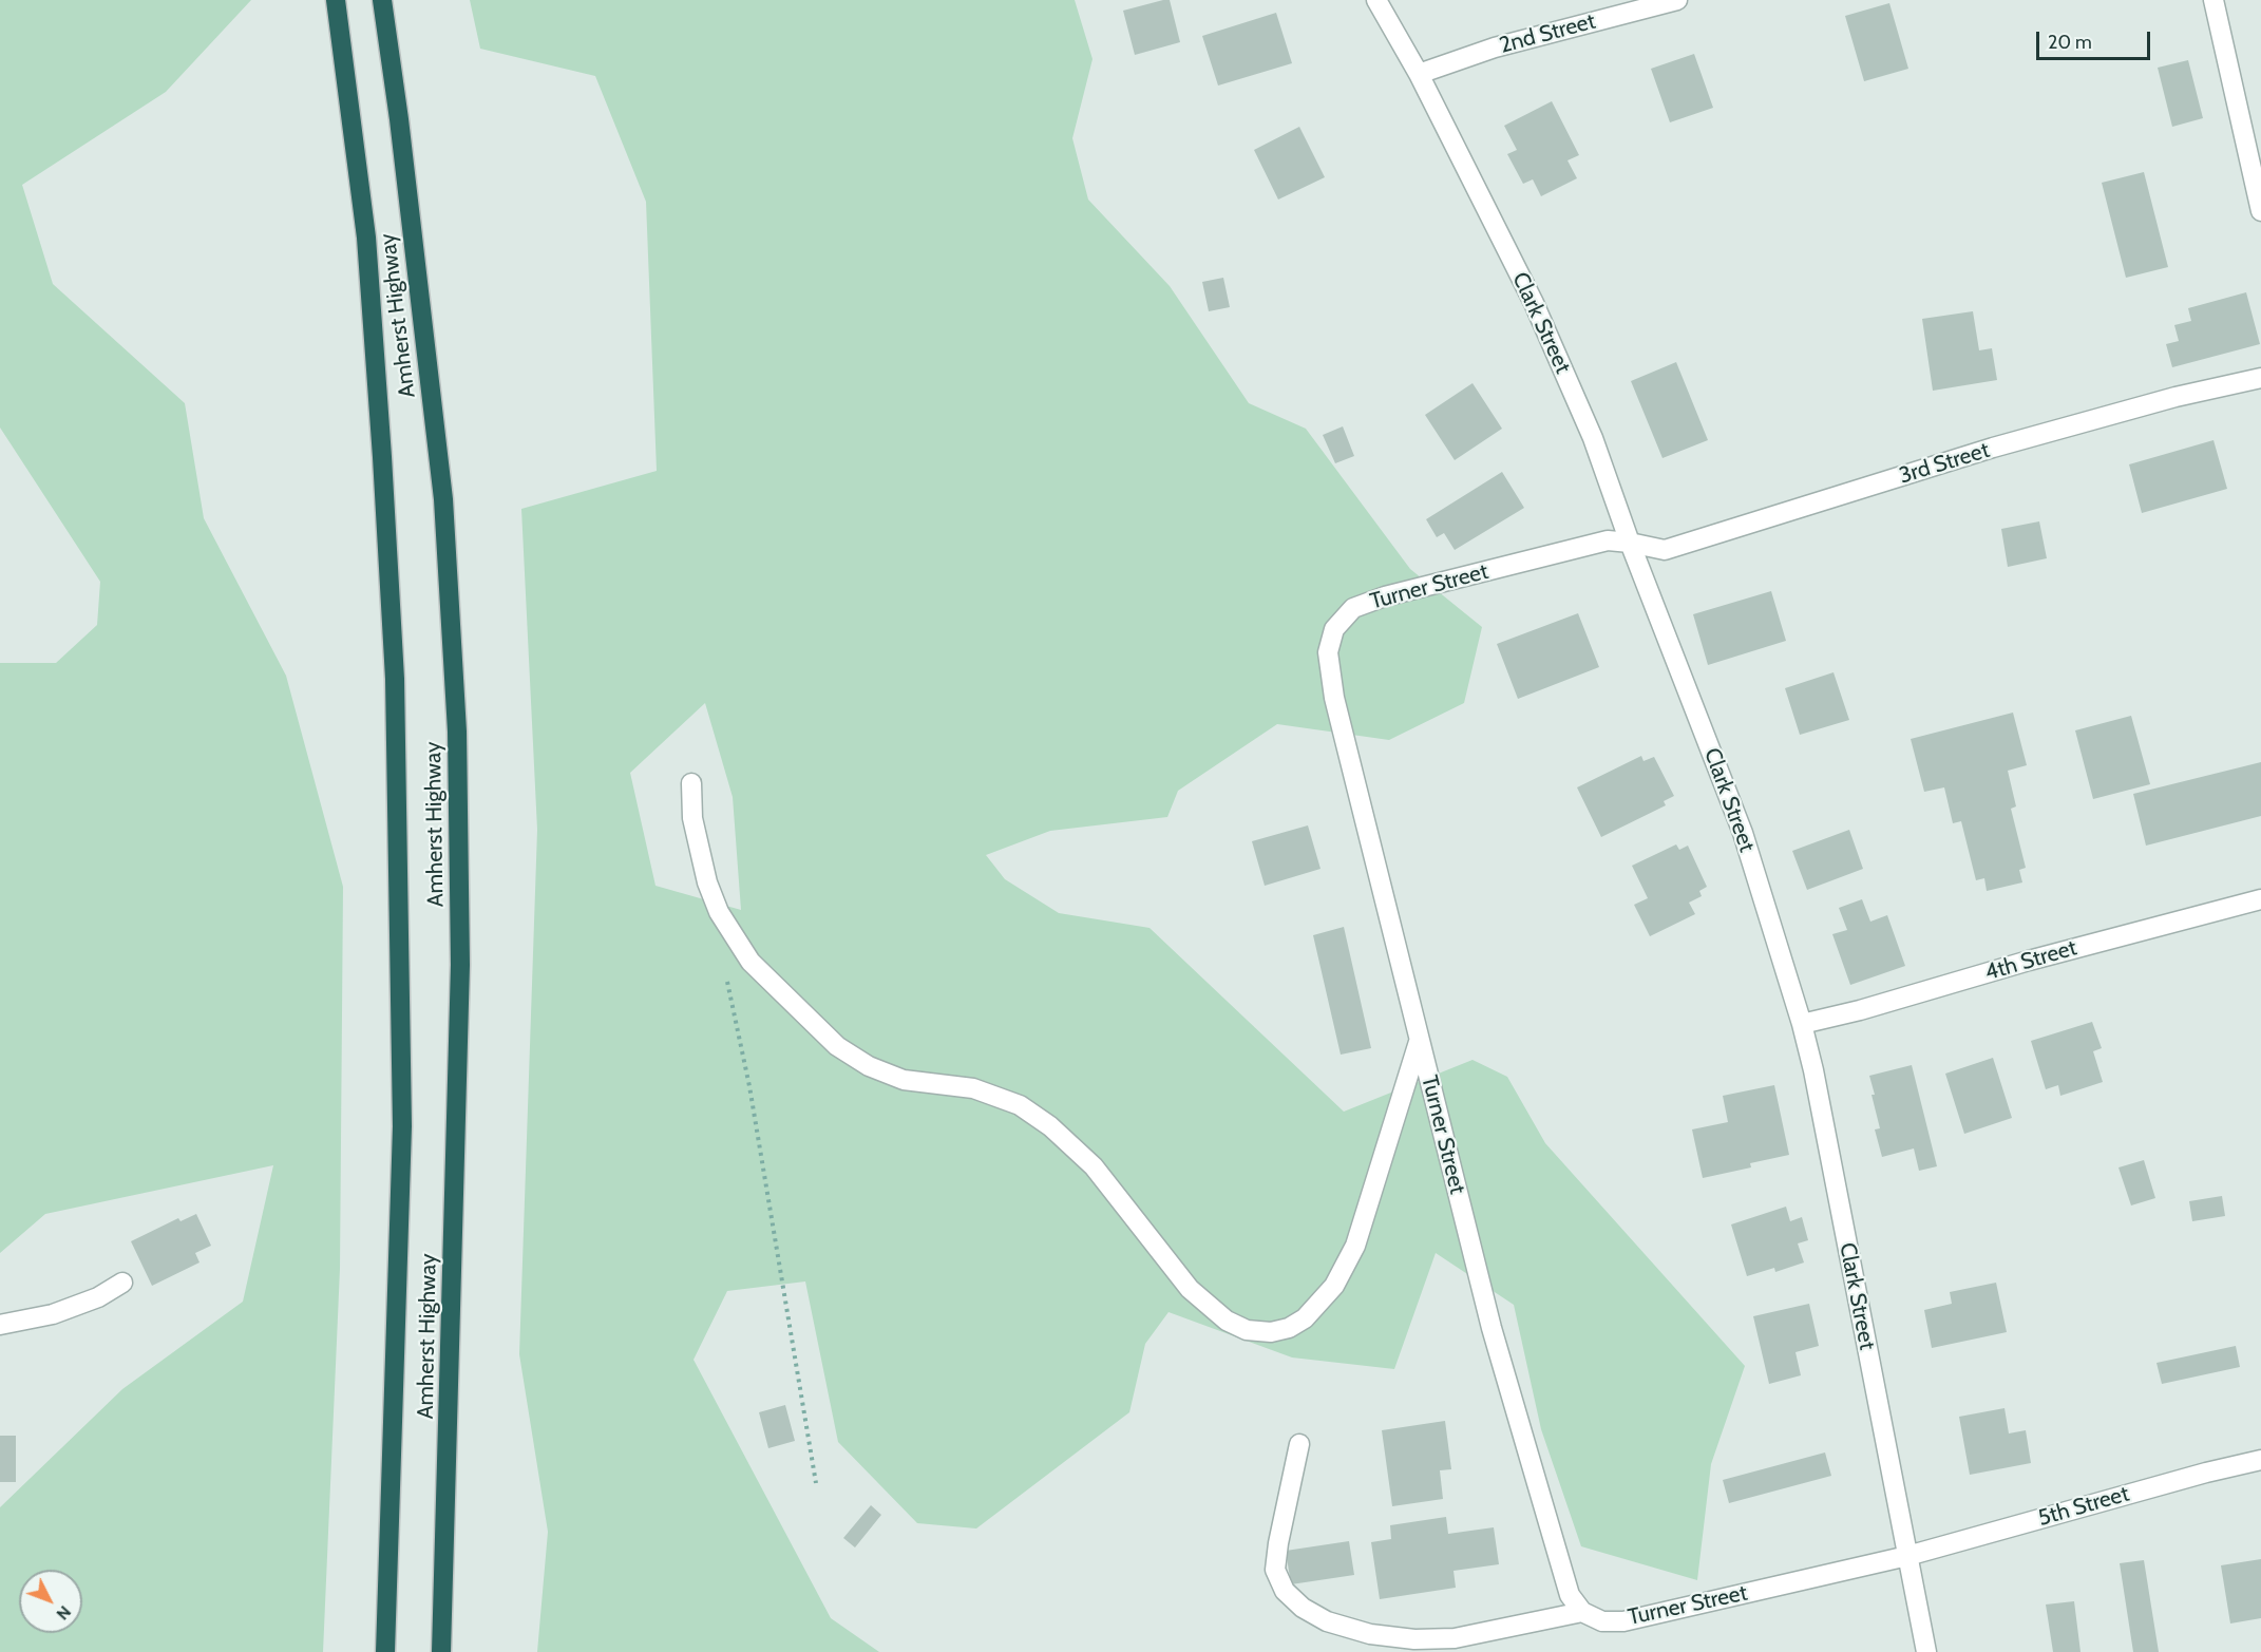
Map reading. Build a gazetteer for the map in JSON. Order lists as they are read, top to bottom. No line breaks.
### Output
{"streets":{"highway":["Amherst Highway"],"street":["2nd Street","Clark Street","3rd Street","Turner Street","4th Street","5th Street"]},"crossings":[["2nd Street","Clark Street"],["Clark Street","3rd Street"],["Clark Street","Turner Street"],["Clark Street","4th Street"],["Clark Street","5th Street"],["3rd Street","Turner Street"],["Turner Street","5th Street"]],"scale_bar":"20 m","north":"bottom right"}
